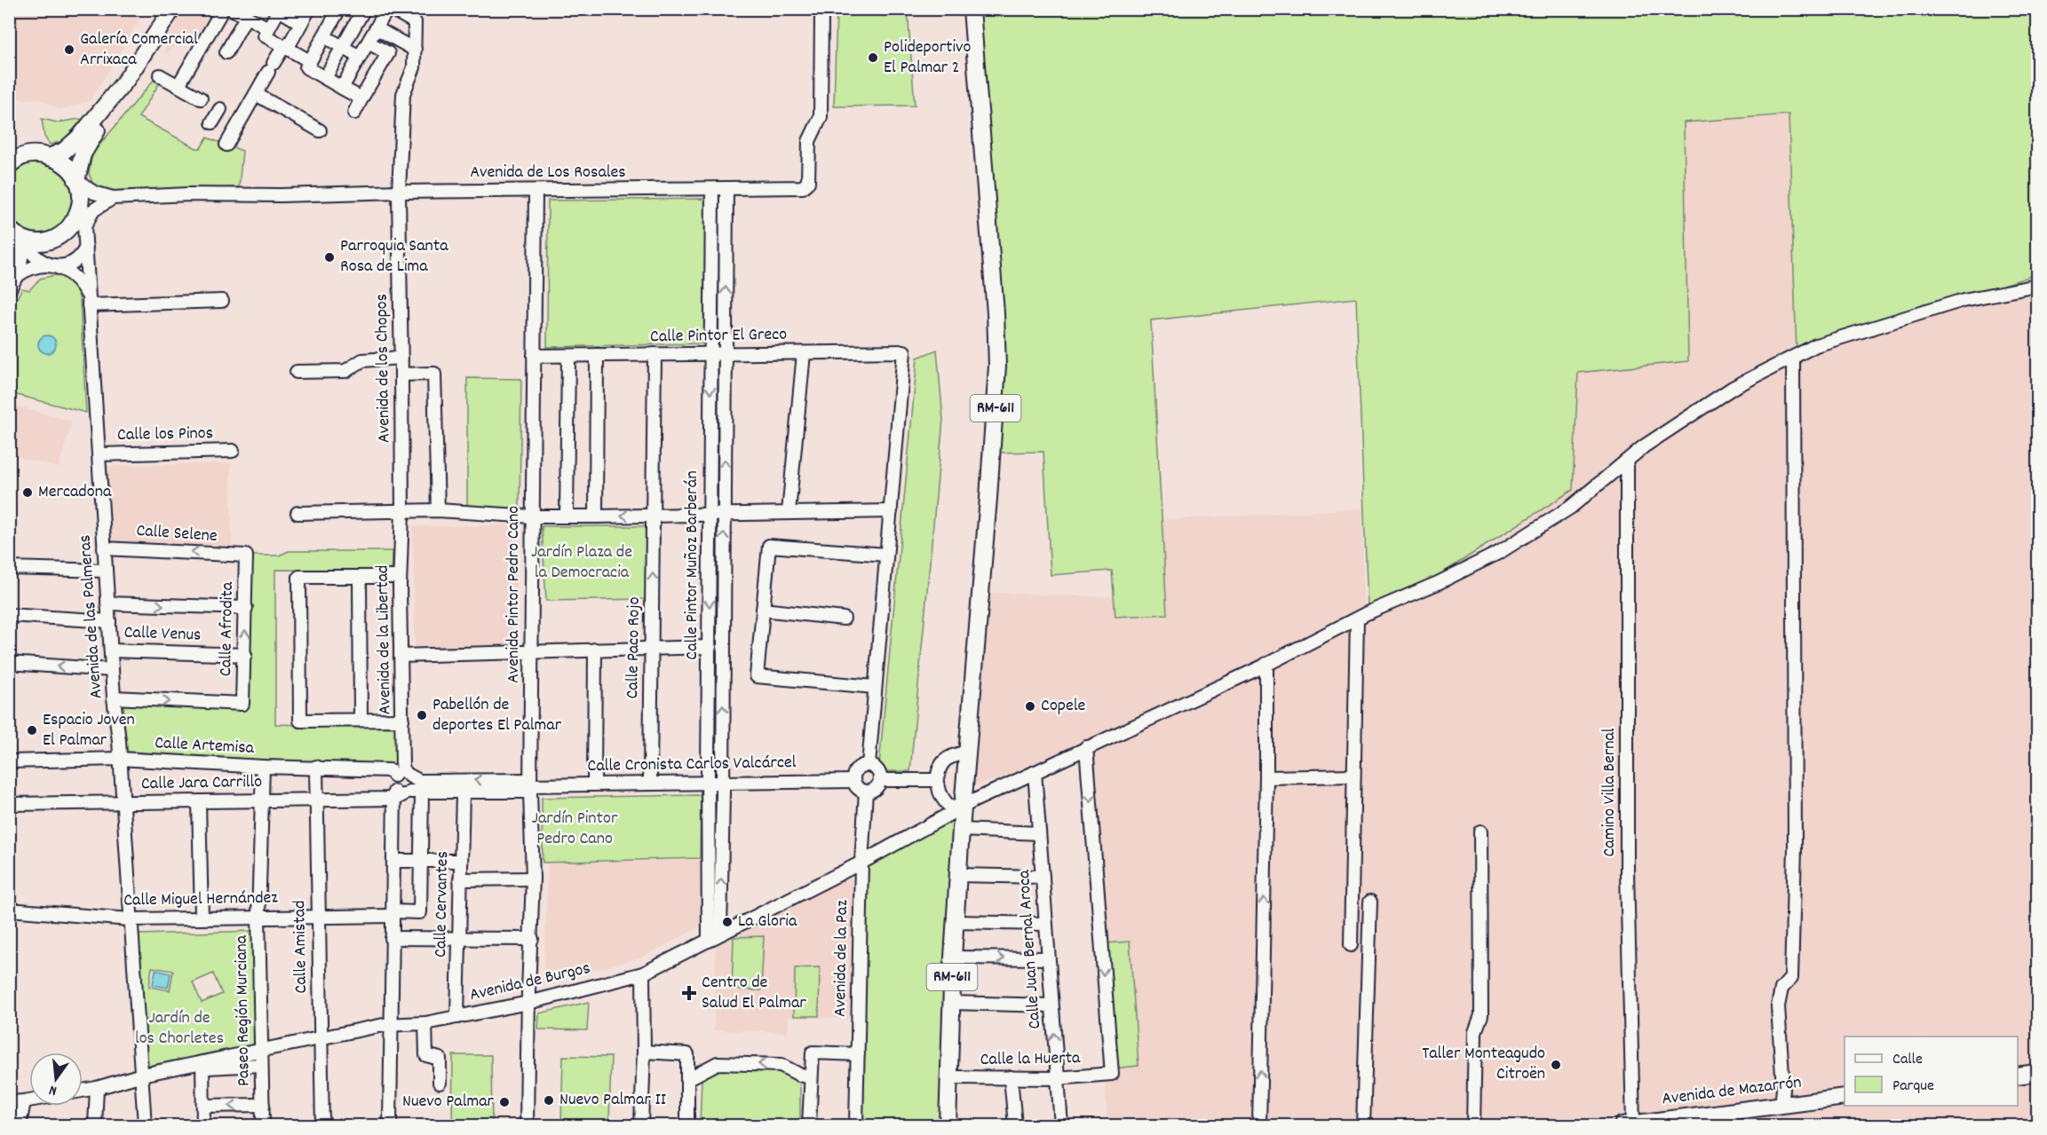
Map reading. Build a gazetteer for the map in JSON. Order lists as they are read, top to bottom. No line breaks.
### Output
{"streets":{"main road":["RM-611","Avenida de Mazarrón"],"street":["Avenida de Los Rosales","Calle Pintor El Greco","Avenida de los Chopos","Calle los Pinos","Calle Selene","Calle Pintor Muñoz Barberán","Avenida Pintor Pedro Cano","Avenida de las Palmeras","Calle Afrodita","Calle Venus","Avenida de la Libertad","Calle Paco Rojo","Calle Artemisa","Calle Cronista Carlos Valcárcel","Calle Jara Carrillo","Camino Villa Bernal","Calle Miguel Hernández","Calle Cervantes","Calle Amistad","Calle Juan Bernal Aroca","Avenida de la Paz","Avenida de Burgos","Paseo Región Murciana","Calle la Huerta"]},"crossings":[["Avenida de Los Rosales","Avenida de los Chopos"],["Avenida de Los Rosales","Calle Pintor Muñoz Barberán"],["Avenida de Los Rosales","Avenida Pintor Pedro Cano"],["Calle Pintor El Greco","Calle Pintor Muñoz Barberán"],["Calle Pintor El Greco","Avenida Pintor Pedro Cano"],["Calle Pintor El Greco","Calle Paco Rojo"],["Avenida de los Chopos","Avenida de la Libertad"],["RM-611","Avenida de Burgos"],["RM-611","Calle la Huerta"],["Calle los Pinos","Avenida de las Palmeras"],["Calle Selene","Avenida de las Palmeras"],["Calle Selene","Calle Afrodita"],["Calle Pintor Muñoz Barberán","Calle Cronista Carlos Valcárcel"],["Calle Pintor Muñoz Barberán","Avenida de Burgos"],["Avenida Pintor Pedro Cano","Calle Cronista Carlos Valcárcel"],["Avenida Pintor Pedro Cano","Avenida de Burgos"],["Avenida de las Palmeras","Calle Afrodita"],["Avenida de las Palmeras","Calle Venus"],["Avenida de las Palmeras","Calle Artemisa"],["Avenida de las Palmeras","Calle Jara Carrillo"],["Avenida de las Palmeras","Calle Miguel Hernández"],["Avenida de las Palmeras","Avenida de Burgos"],["Calle Afrodita","Calle Venus"],["Avenida de la Libertad","Calle Artemisa"],["Avenida de la Libertad","Calle Cronista Carlos Valcárcel"],["Calle Paco Rojo","Calle Cronista Carlos Valcárcel"],["Calle Artemisa","Calle Cronista Carlos Valcárcel"],["Calle Artemisa","Calle Amistad"],["Calle Artemisa","Paseo Región Murciana"],["Calle Cronista Carlos Valcárcel","Calle Jara Carrillo"],["Calle Cronista Carlos Valcárcel","Calle Cervantes"],["Calle Cronista Carlos Valcárcel","Avenida de la Paz"],["Calle Jara Carrillo","Calle Amistad"],["Calle Jara Carrillo","Paseo Región Murciana"],["Camino Villa Bernal","Avenida de Burgos"],["Camino Villa Bernal","Avenida de Mazarrón"],["Calle Miguel Hernández","Calle Amistad"],["Calle Miguel Hernández","Paseo Región Murciana"],["Calle Cervantes","Avenida de Burgos"],["Calle Amistad","Avenida de Burgos"],["Calle Juan Bernal Aroca","Avenida de Burgos"],["Calle Juan Bernal Aroca","Calle la Huerta"],["Avenida de la Paz","Avenida de Burgos"],["Avenida de Burgos","Paseo Región Murciana"],["Avenida de Burgos","Calle la Huerta"]],"one_way":["Calle la Huerta"],"parks":["Jardín Plaza de la Democracia","Jardín Pintor Pedro Cano","Jardín de los Chorletes"],"places":{"other":["Galería Comercial Arrixaca","Polideportivo El Palmar 2","Parroquia Santa Rosa de Lima","Mercadona","Copele","Pabellón de deportes El Palmar","Espacio Joven El Palmar","La Gloria","Taller Monteagudo Citroën","Nuevo Palmar II","Nuevo Palmar"],"health":["Centro de Salud El Palmar"]},"legend":["Calle","Parque"],"north":"bottom"}
